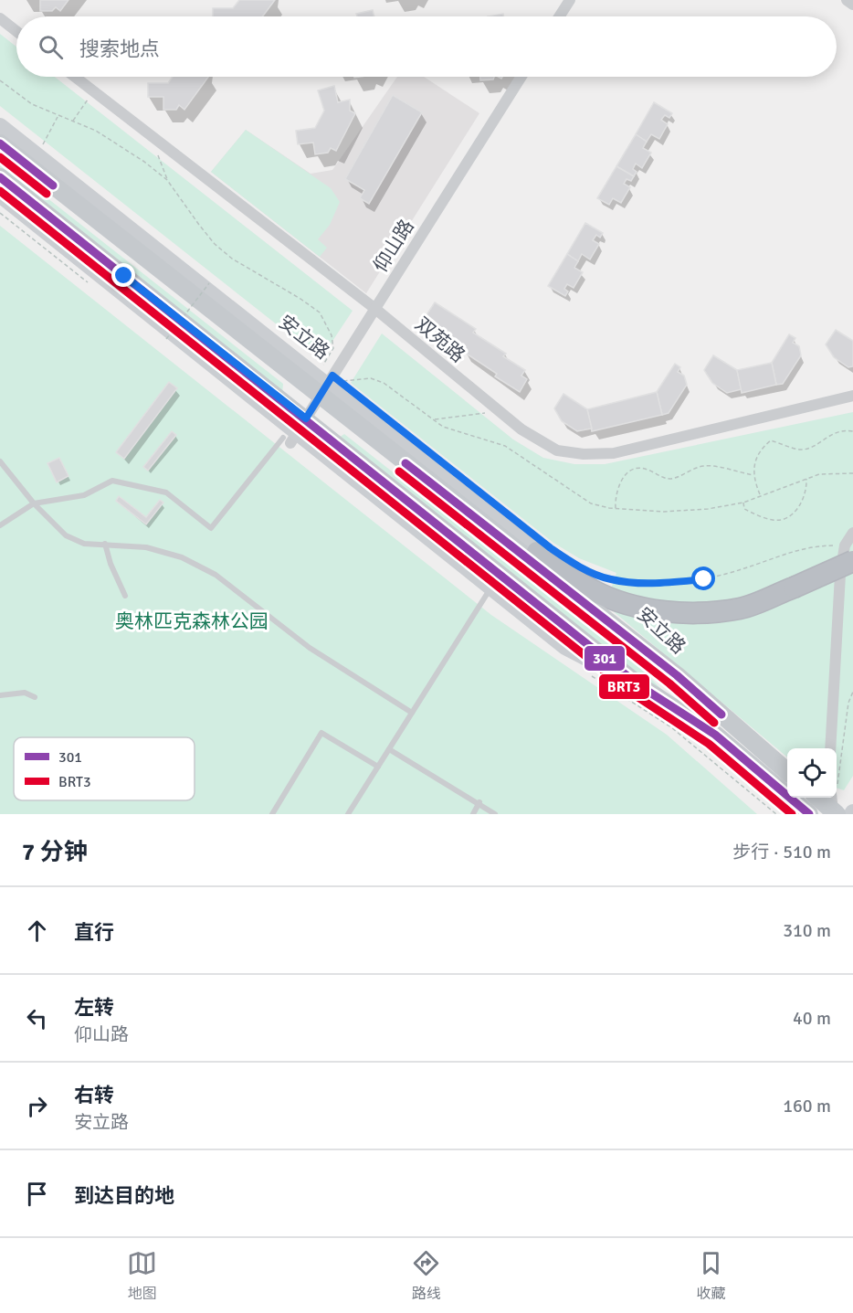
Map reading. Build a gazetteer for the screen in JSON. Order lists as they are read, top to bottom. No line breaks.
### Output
{"streets":{"main road":["安立路"],"street":["仰山路","双苑路"]},"crossings":[["仰山路","安立路"],["仰山路","双苑路"]],"parks":["奥林匹克森林公园"],"lines":["transit line 301","transit line BRT3"],"legend":["301","BRT3"],"page":{"search":"搜索地点","heading":["7 分钟","步行 · 510 m"],"list":[["直行","310 m"],["左转","仰山路","40 m"],["右转","安立路","160 m"],"到达目的地"],"nav":["地图","路线","收藏"]}}
